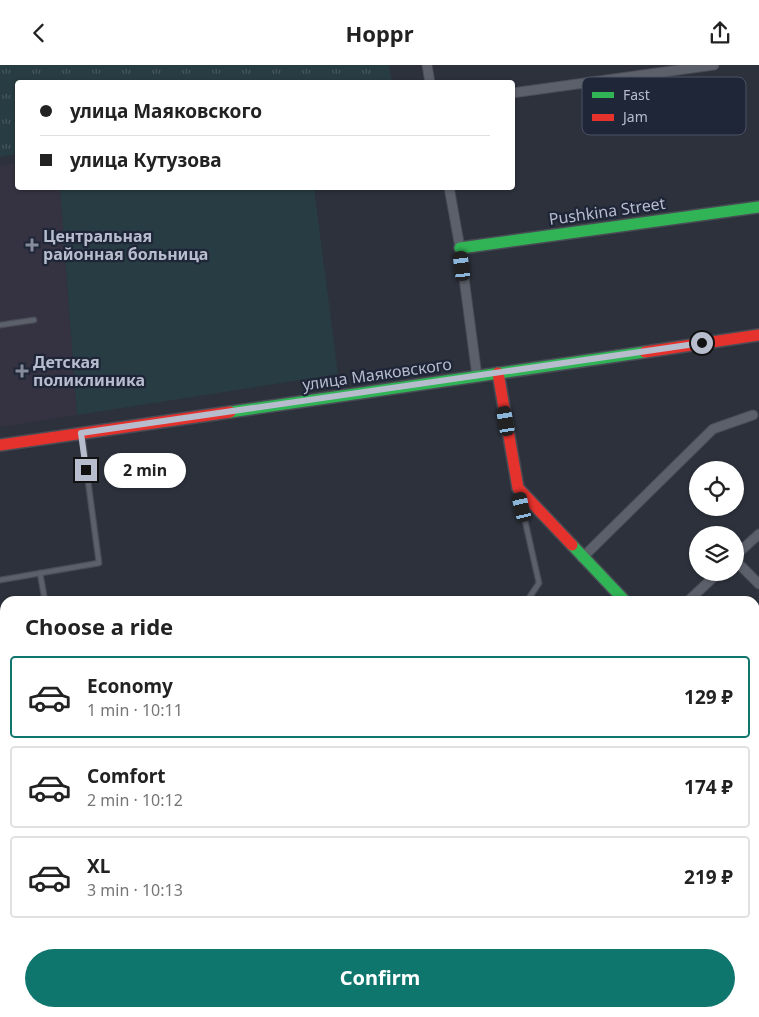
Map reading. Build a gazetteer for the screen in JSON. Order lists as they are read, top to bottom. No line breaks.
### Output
{"streets":{"main road":["Pushkina Street","улица Маяковского"]},"places":{"health":["Центральная районная больница","Детская поликлиника"]},"legend":["Fast","Jam"],"page":{"header":"Hoppr","banner":["улица Маяковского","улица Кутузова"],"bubble":"2 min","heading":"Choose a ride","list":[{"name":"Economy","note":"1 min · 10:11","value":"129 ₽"},{"name":"Comfort","note":"2 min · 10:12","value":"174 ₽"},{"name":"XL","note":"3 min · 10:13","value":"219 ₽"}],"buttons":"Confirm"}}
